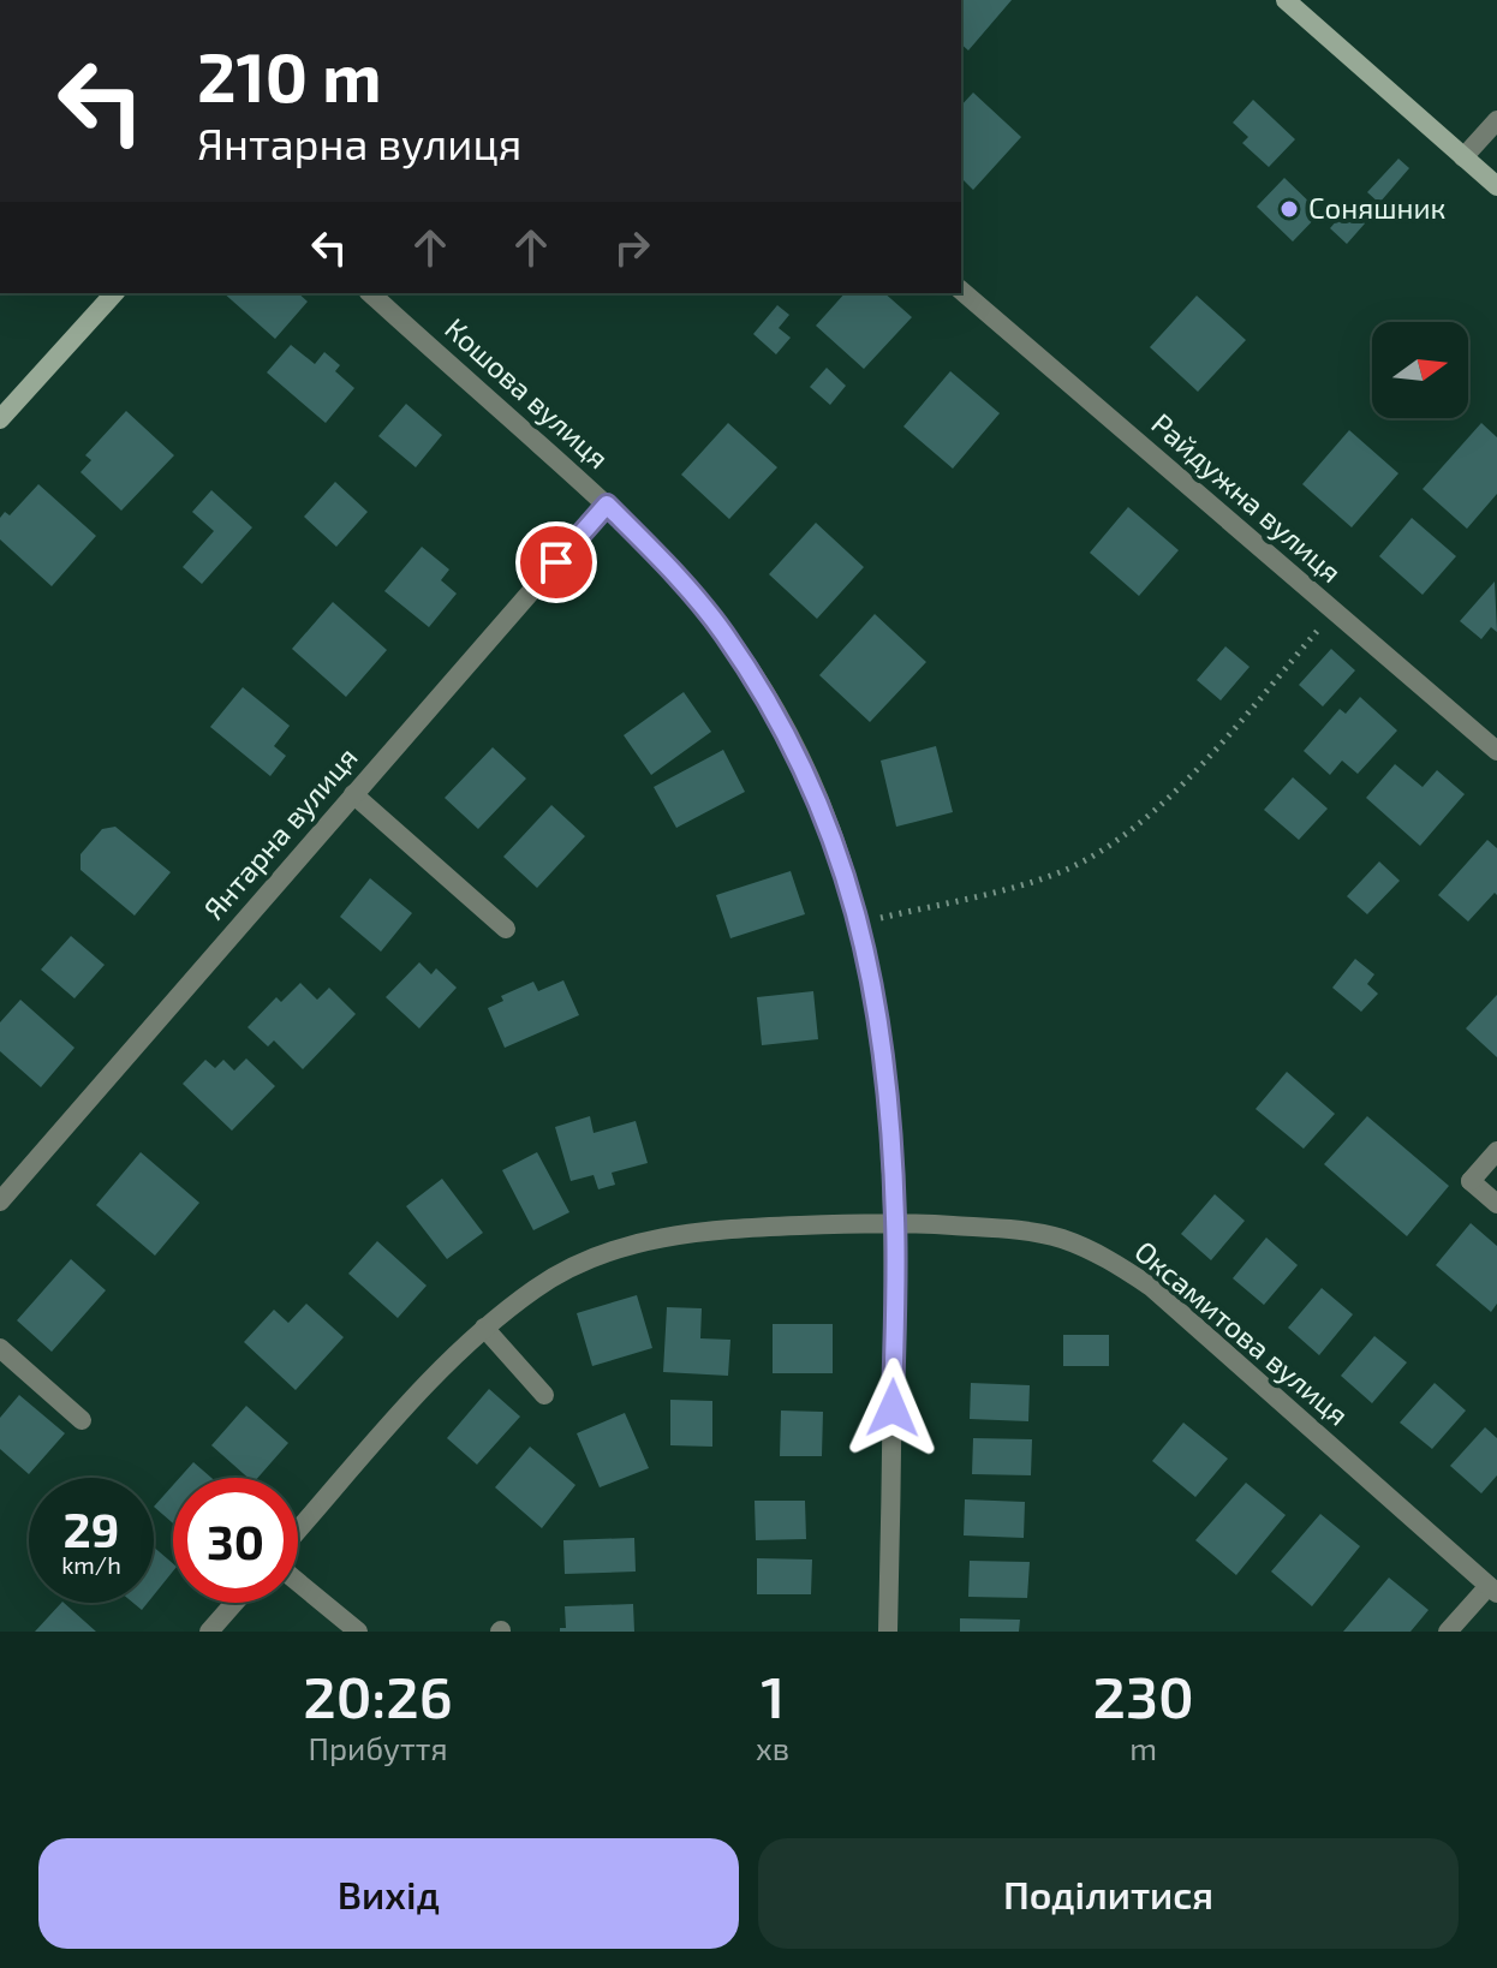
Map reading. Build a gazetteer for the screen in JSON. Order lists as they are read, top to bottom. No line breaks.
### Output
{"streets":{"street":["Кошова вулиця","Райдужна вулиця","Янтарна вулиця","Оксамитова вулиця"]},"crossings":[["Кошова вулиця","Янтарна вулиця"],["Кошова вулиця","Оксамитова вулиця"]],"places":["Соняшник"],"north":"right","page":{"turn":["210 m","Янтарна вулиця"],"speed":"29 km/h","limit":"30","eta":["20:26","Прибуття","1","хв","230","m"],"buttons":["Вихід","Поділитися"]}}
